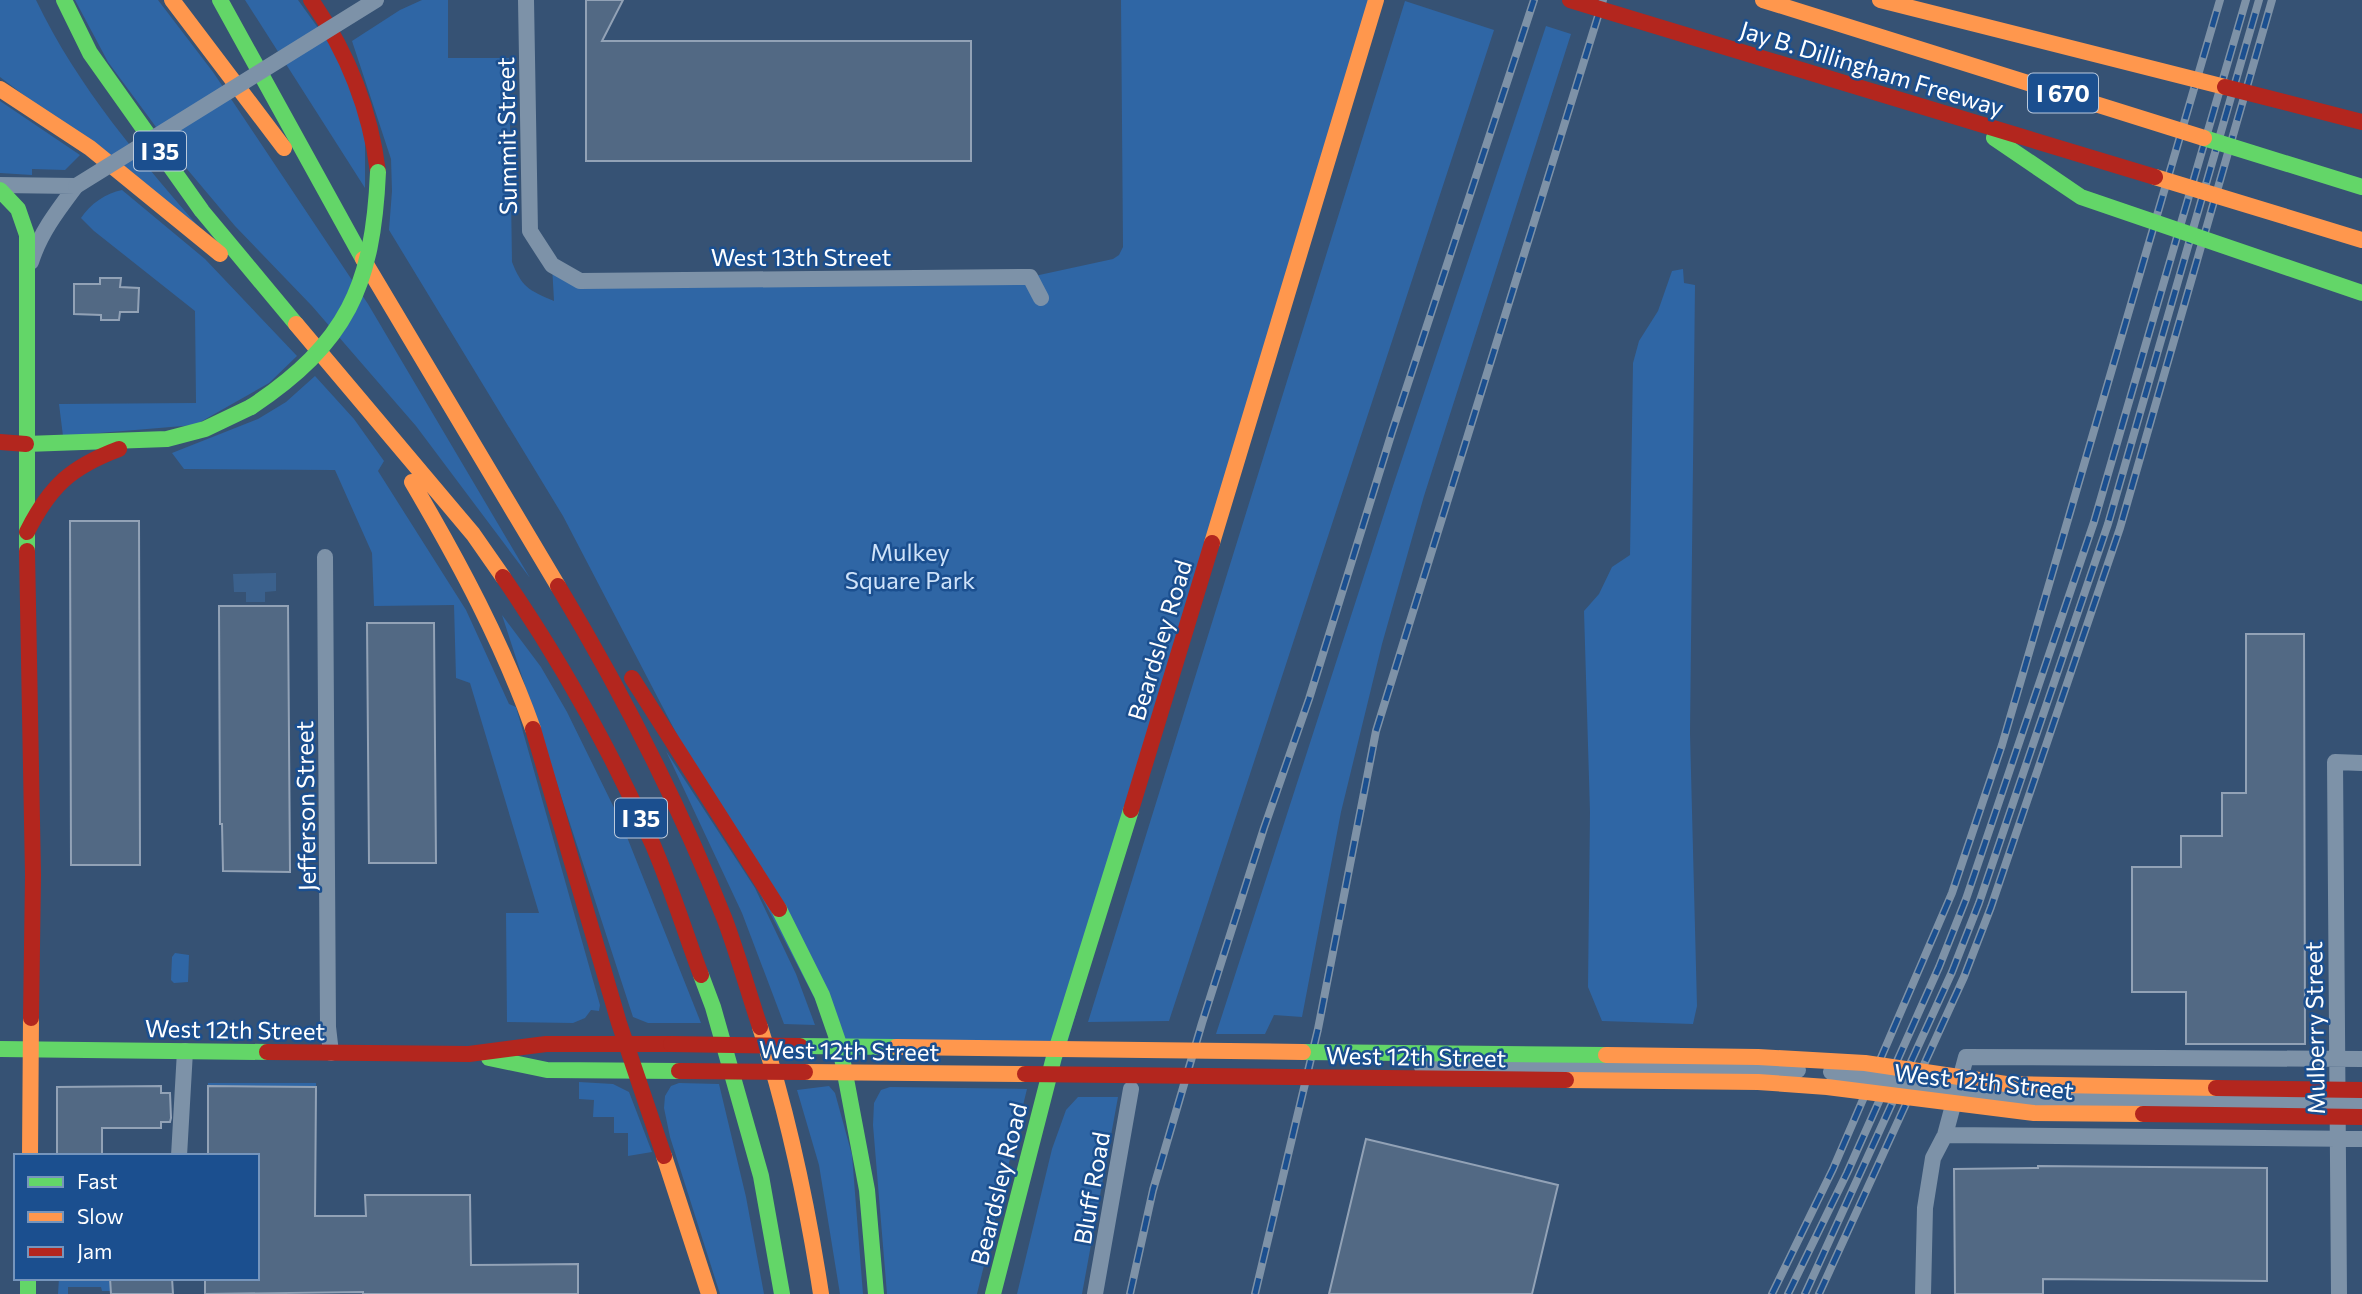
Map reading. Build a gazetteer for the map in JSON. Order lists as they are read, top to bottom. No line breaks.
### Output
{"streets":{"main road":["Jay B. Dillingham Freeway","I 670","I 35","Beardsley Road","West 12th Street"],"street":["Summit Street","West 13th Street","Jefferson Street","Mulberry Street","Bluff Road"]},"crossings":[["Summit Street","West 13th Street"],["Jefferson Street","West 12th Street"],["Mulberry Street","West 12th Street"]],"parks":["Mulkey Square Park"],"legend":["Fast","Slow","Jam"]}
